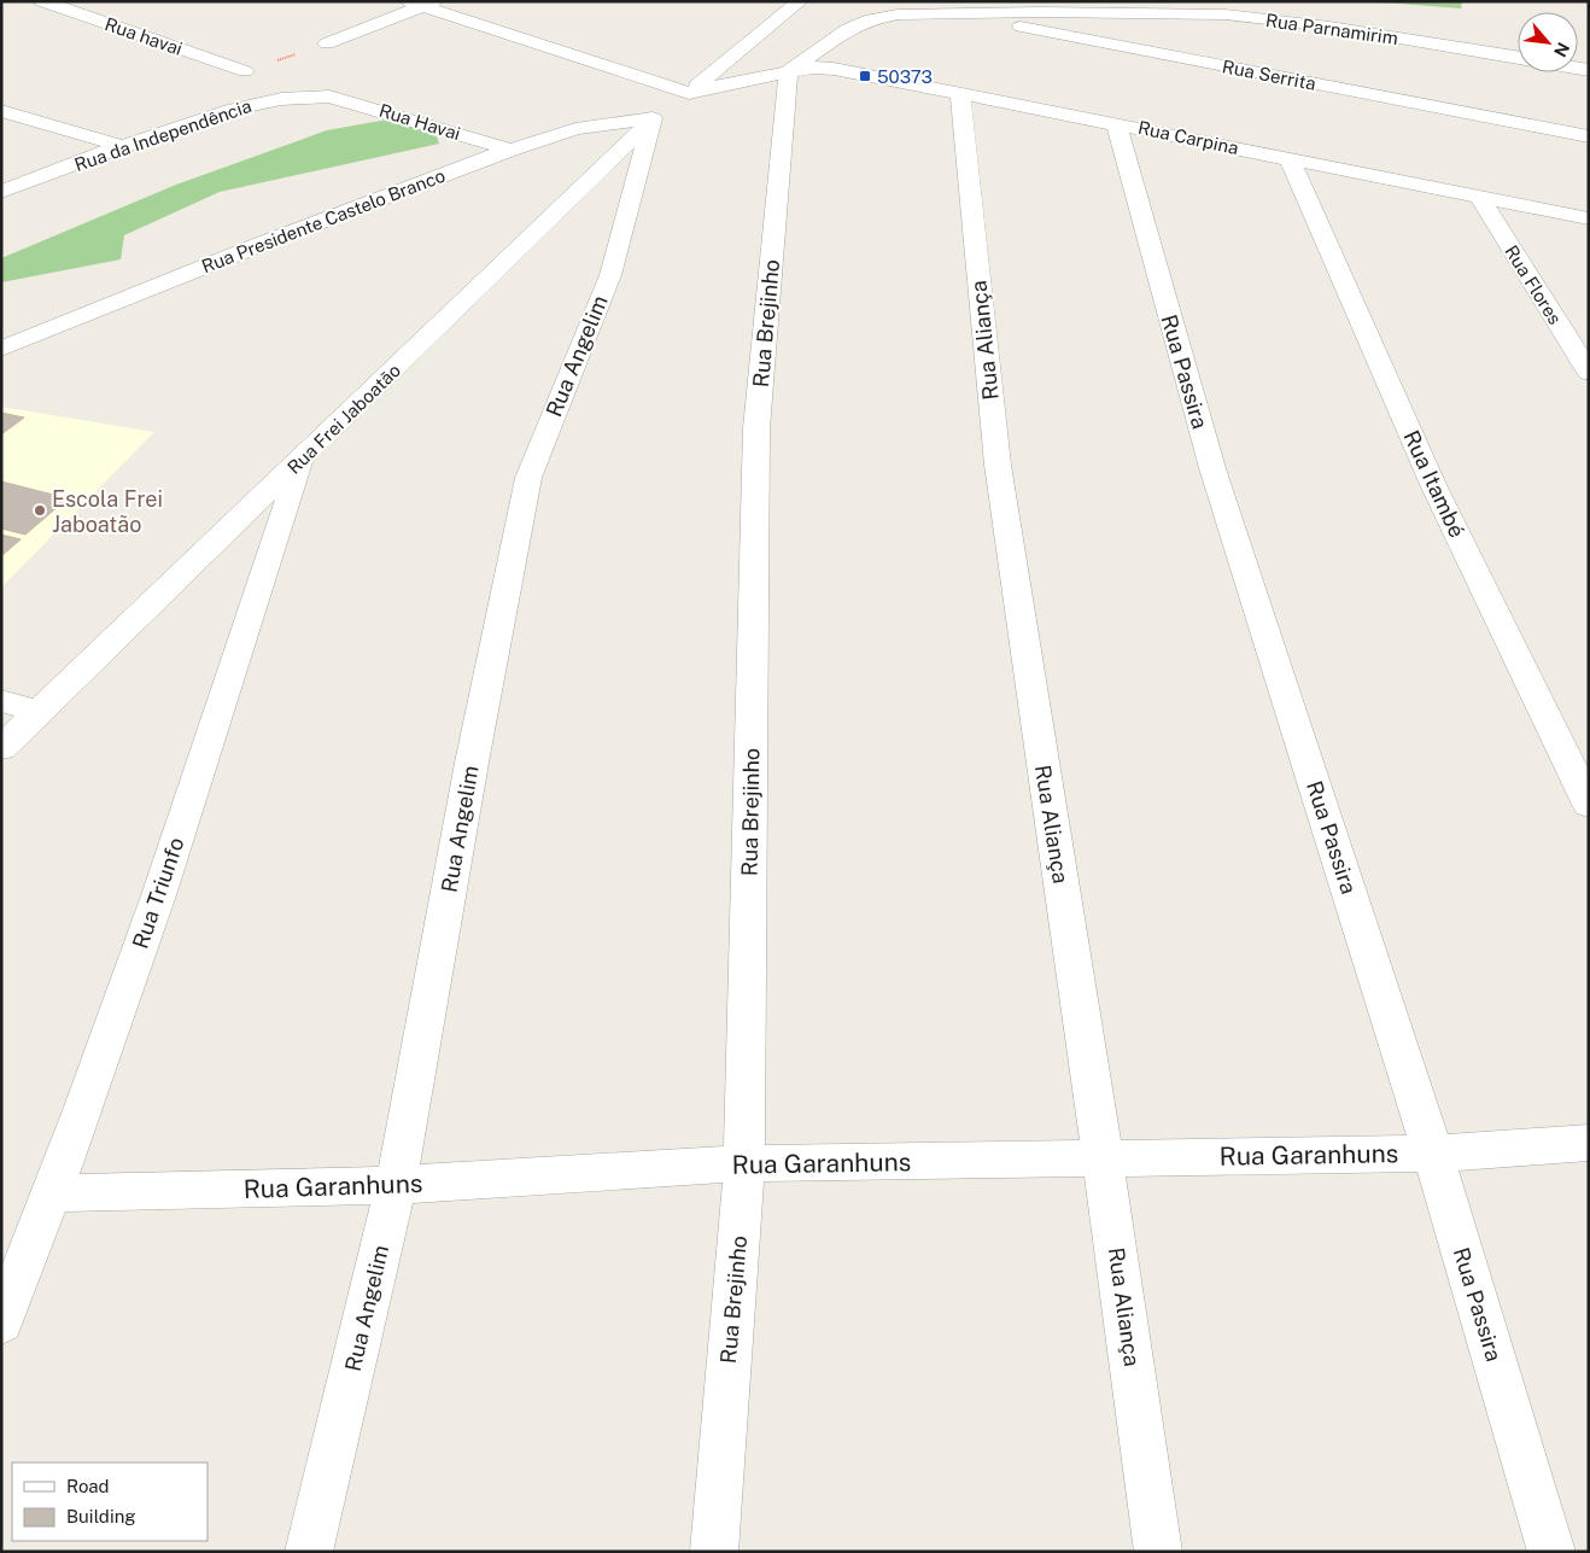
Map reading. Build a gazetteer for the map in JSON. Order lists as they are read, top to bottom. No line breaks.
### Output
{"streets":{"street":["Rua Parnamirim","Rua havai","Rua Serrita","Rua Havai","Rua da Independência","Rua Carpina","Rua Presidente Castelo Branco","Rua Flores","Rua Brejinho","Rua Aliança","Rua Angelim","Rua Passira","Rua Frei Jaboatão","Rua Itambé","Rua Triunfo","Rua Garanhuns"]},"crossings":[["Rua Parnamirim","Rua Serrita"],["Rua Parnamirim","Rua Carpina"],["Rua Parnamirim","Rua Brejinho"],["Rua Havai","Rua da Independência"],["Rua Havai","Rua Presidente Castelo Branco"],["Rua Carpina","Rua Flores"],["Rua Carpina","Rua Brejinho"],["Rua Carpina","Rua Aliança"],["Rua Carpina","Rua Passira"],["Rua Carpina","Rua Frei Jaboatão"],["Rua Carpina","Rua Itambé"],["Rua Presidente Castelo Branco","Rua Angelim"],["Rua Presidente Castelo Branco","Rua Frei Jaboatão"],["Rua Brejinho","Rua Garanhuns"],["Rua Aliança","Rua Garanhuns"],["Rua Angelim","Rua Frei Jaboatão"],["Rua Angelim","Rua Garanhuns"],["Rua Passira","Rua Garanhuns"],["Rua Frei Jaboatão","Rua Triunfo"],["Rua Triunfo","Rua Garanhuns"]],"places":{"transit":["50373"],"other":["Escola Frei Jaboatão"]},"legend":["Road","Building"],"north":"bottom right"}
